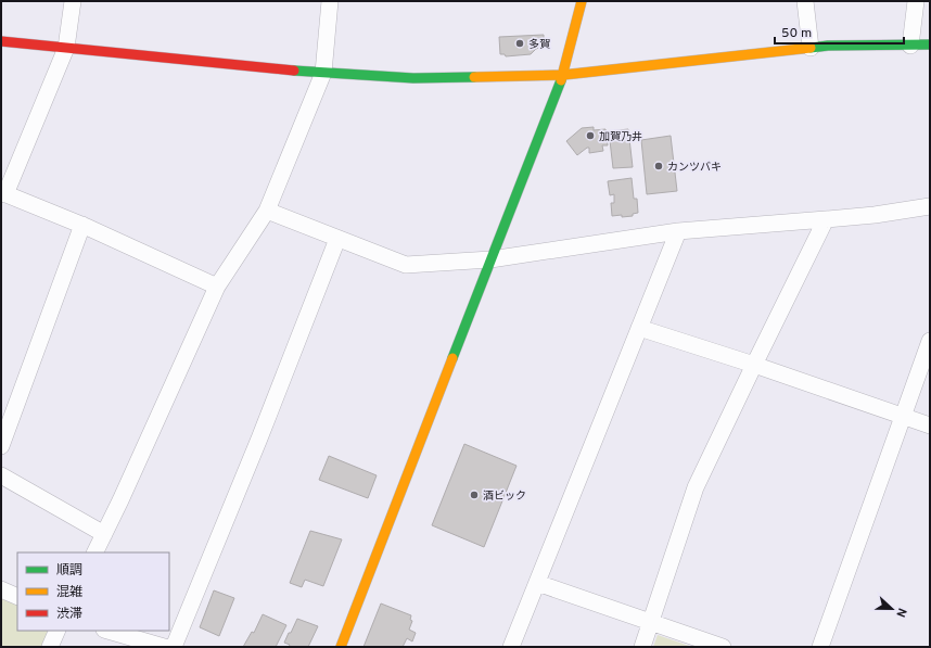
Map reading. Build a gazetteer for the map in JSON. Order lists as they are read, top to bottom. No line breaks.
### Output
{"places":["多賀","加賀乃井","カンツバキ","酒ビック"],"legend":["順調","混雑","渋滞"],"scale_bar":"50 m","north":"right"}
